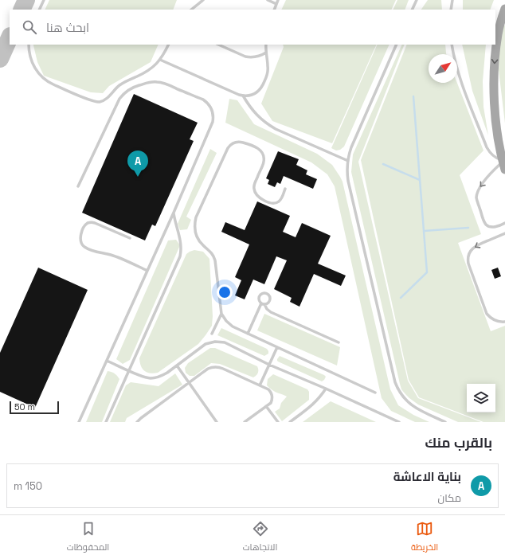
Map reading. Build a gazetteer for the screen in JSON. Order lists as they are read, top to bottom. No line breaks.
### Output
{"scale_bar":"50 m","north":"top right","page":{"search":"ابحث هنا","pins":"A","scale":"50 m","heading":"بالقرب منك","list":[{"mark":"A","name":"بناية الاعاشة","note":"مكان","value":"150 m"}],"nav":["الخريطة","الاتجاهات","المحفوظات"]}}
